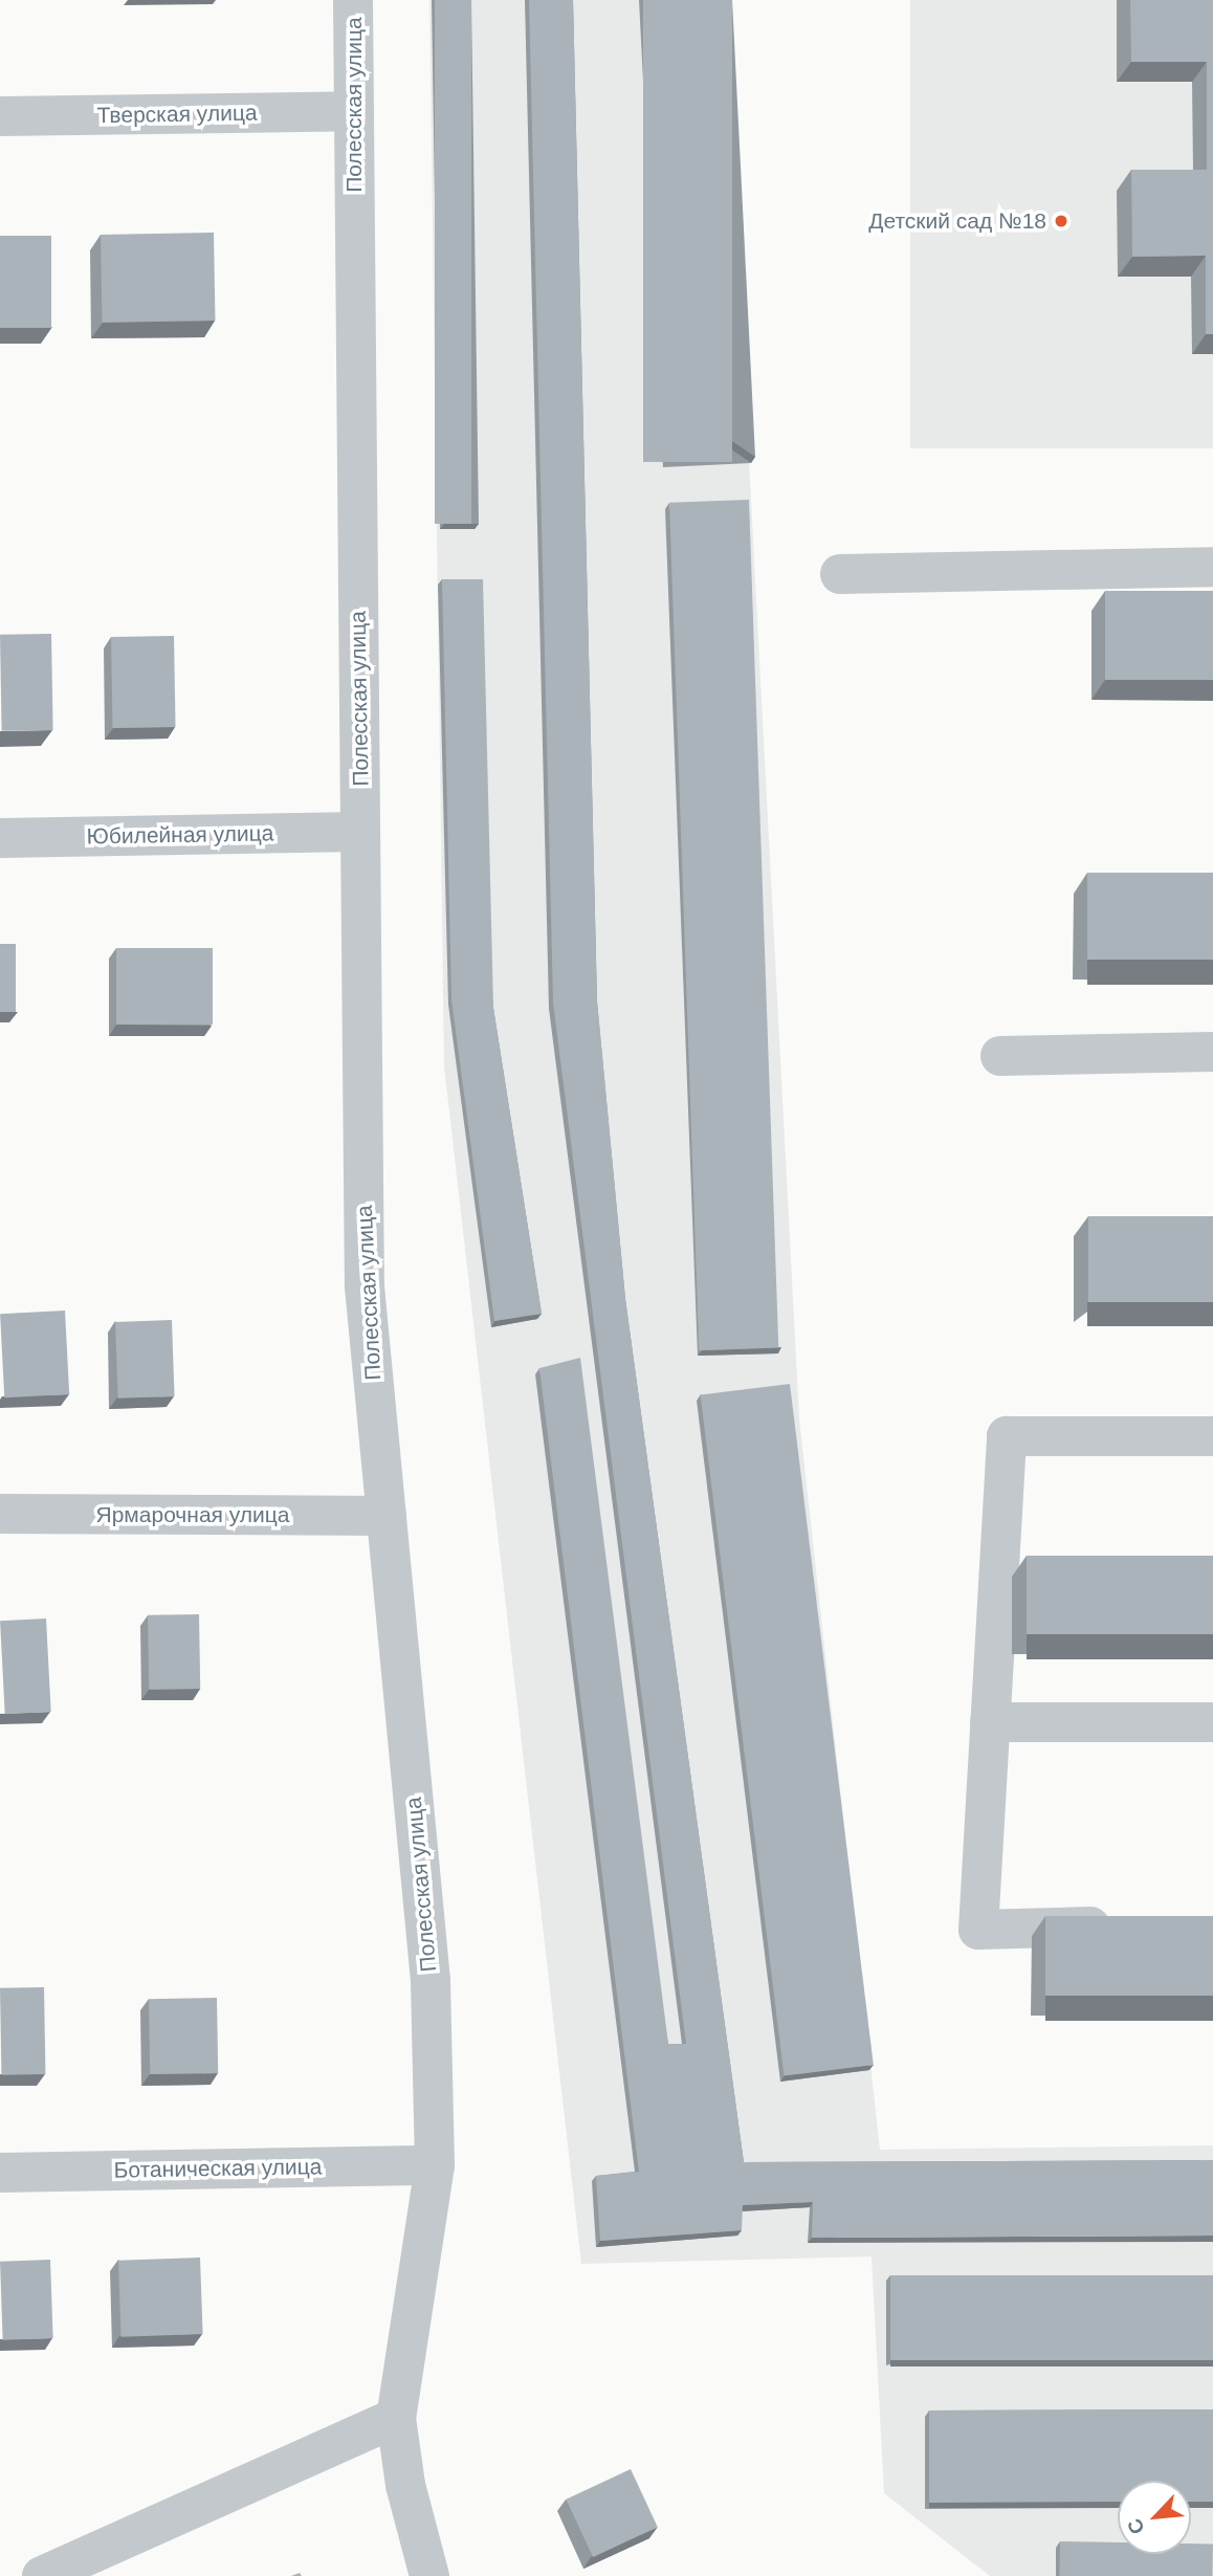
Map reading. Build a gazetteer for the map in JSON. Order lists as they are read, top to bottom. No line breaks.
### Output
{"streets":{"street":["Полесская улица","Тверская улица","Юбилейная улица","Ярмарочная улица","Ботаническая улица"]},"crossings":[["Полесская улица","Тверская улица"],["Полесская улица","Юбилейная улица"],["Полесская улица","Ярмарочная улица"],["Полесская улица","Ботаническая улица"]],"places":["Детский сад №18"],"north":"bottom left"}
